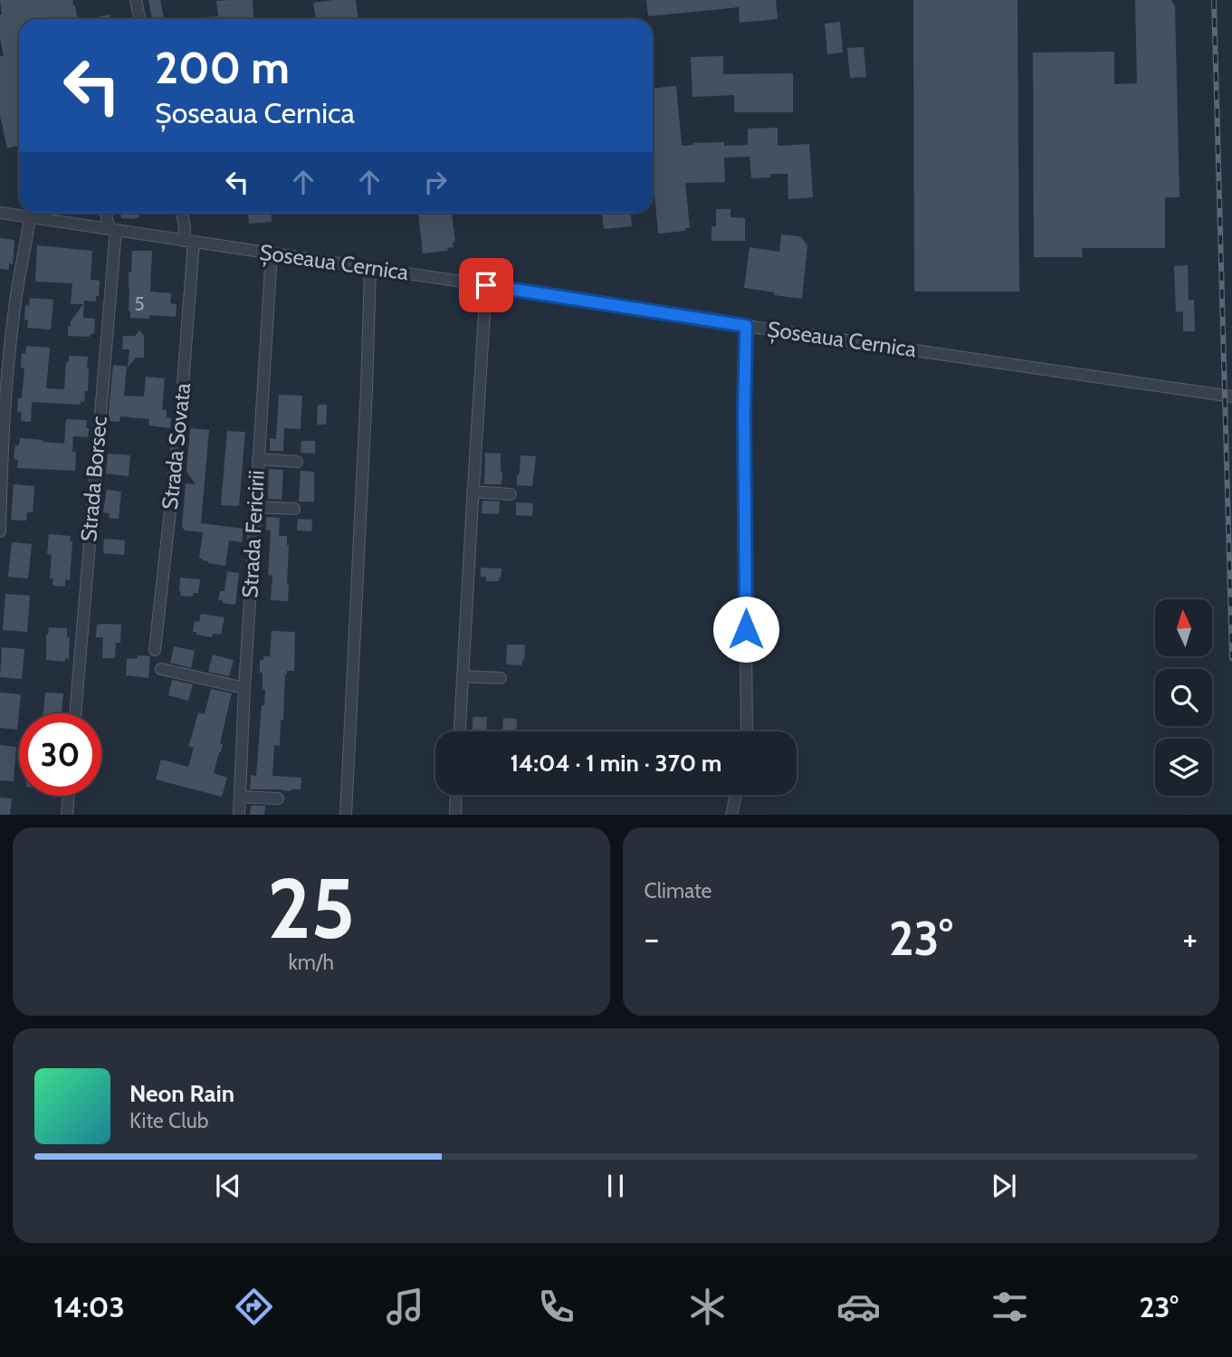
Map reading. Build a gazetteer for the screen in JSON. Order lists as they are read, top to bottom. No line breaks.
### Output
{"streets":{"street":["Șoseaua Cernica","Strada Sovata","Strada Borsec","Strada Fericirii"]},"crossings":[["Șoseaua Cernica","Strada Sovata"],["Șoseaua Cernica","Strada Borsec"],["Șoseaua Cernica","Strada Fericirii"]],"house_numbers":["5"],"north":"top","page":{"turn":["200 m","Șoseaua Cernica"],"limit":"30","trip":"14:04 · 1 min · 370 m","tile":[["25","km/h"],"Climate"],"heat":["−","23°","+"],"song":["Neon Rain","Kite Club"],"tabs":["14:03","23°"]}}
